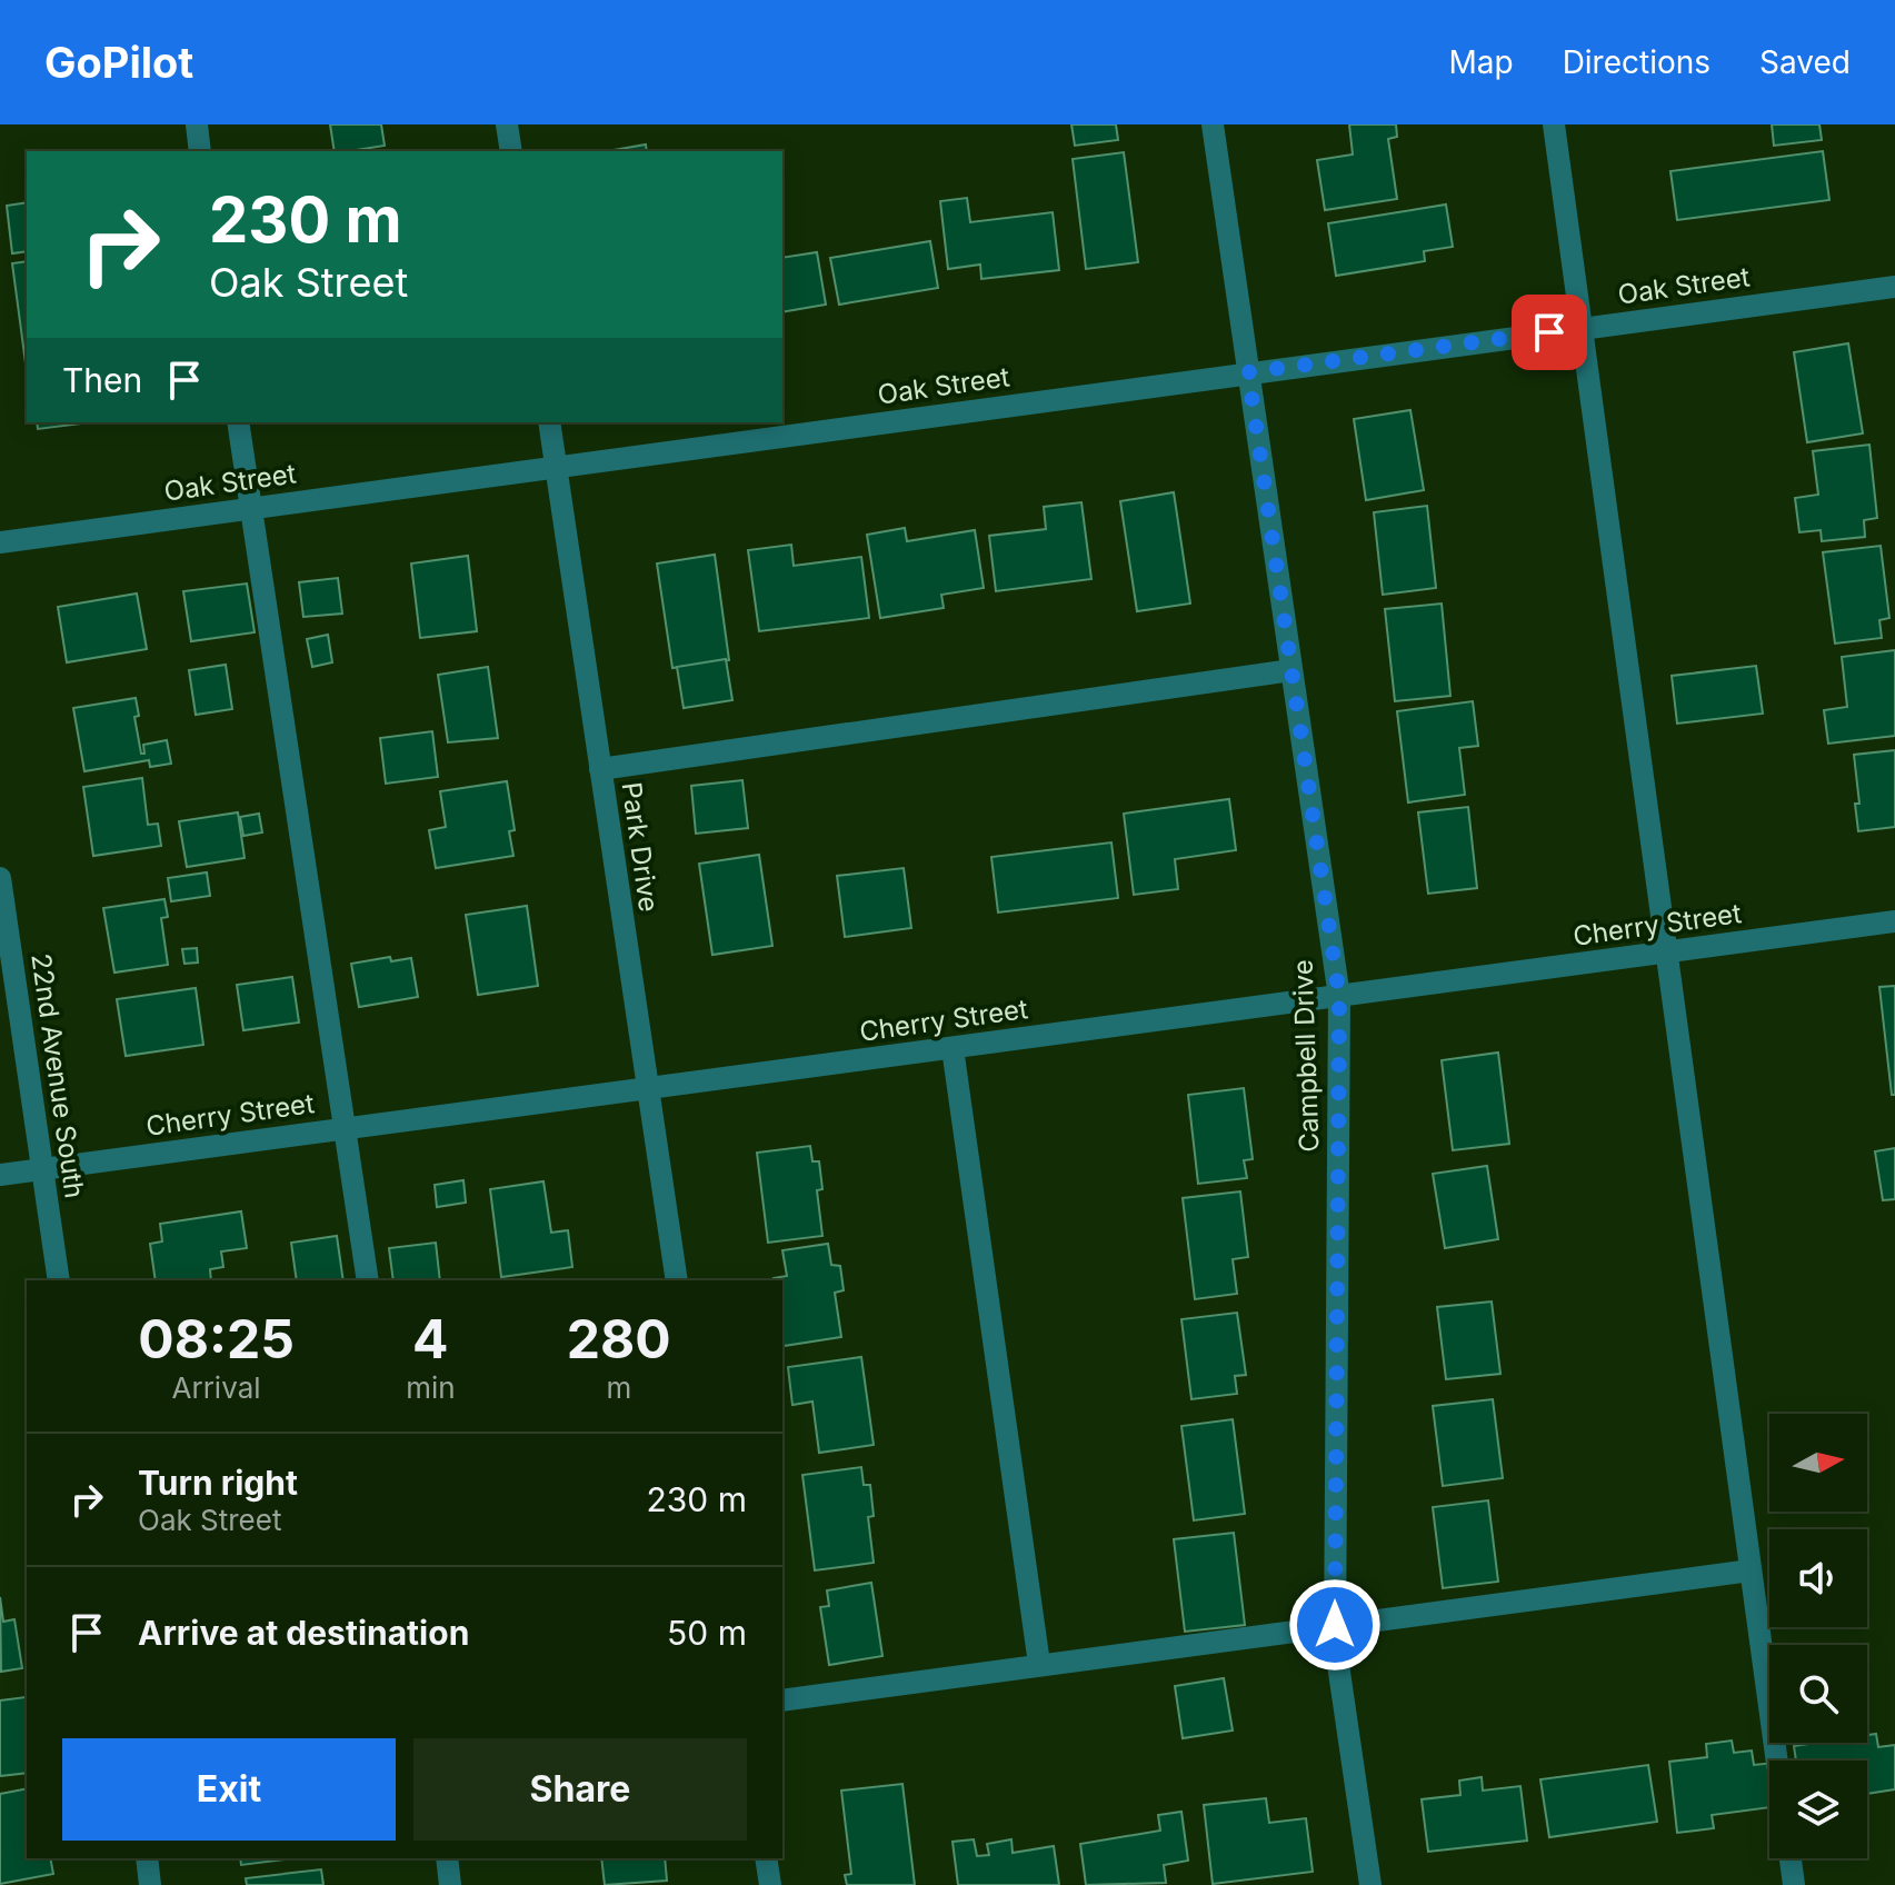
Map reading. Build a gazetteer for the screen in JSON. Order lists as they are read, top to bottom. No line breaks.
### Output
{"streets":{"street":["Oak Street","Park Drive","Cherry Street","Campbell Drive","22nd Avenue South"]},"crossings":[["Oak Street","Park Drive"],["Oak Street","Campbell Drive"],["Park Drive","Cherry Street"],["Cherry Street","Campbell Drive"],["Cherry Street","22nd Avenue South"]],"north":"right","page":{"header":"GoPilot","nav":["Map","Directions","Saved"],"turn":["230 m","Oak Street"],"then":"Then","eta":["08:25","Arrival","4","min","280","m"],"list":[{"name":"Turn right","note":"Oak Street","value":"230 m"},{"name":"Arrive at destination","value":"50 m"}],"buttons":["Exit","Share"]}}
